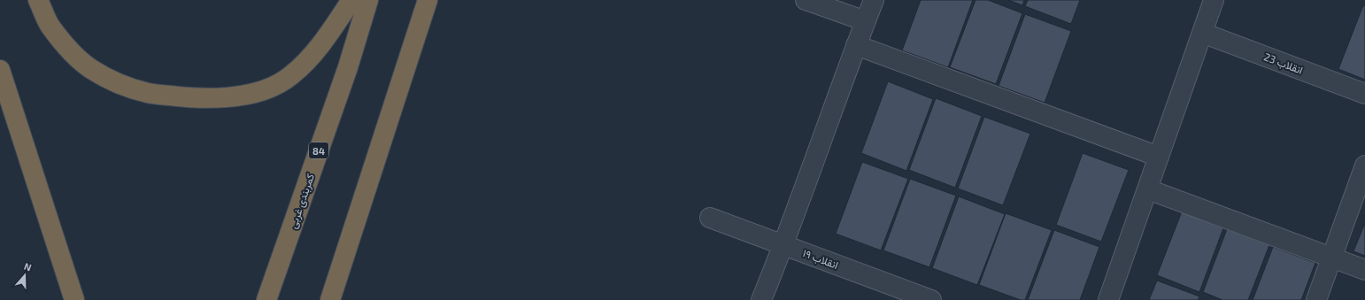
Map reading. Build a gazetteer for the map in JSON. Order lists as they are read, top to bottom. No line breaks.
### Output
{"streets":{"highway":["84","کمربندی غربی"],"street":["انقلاب 23","انقلاب ۱۹"]},"north":"top"}
